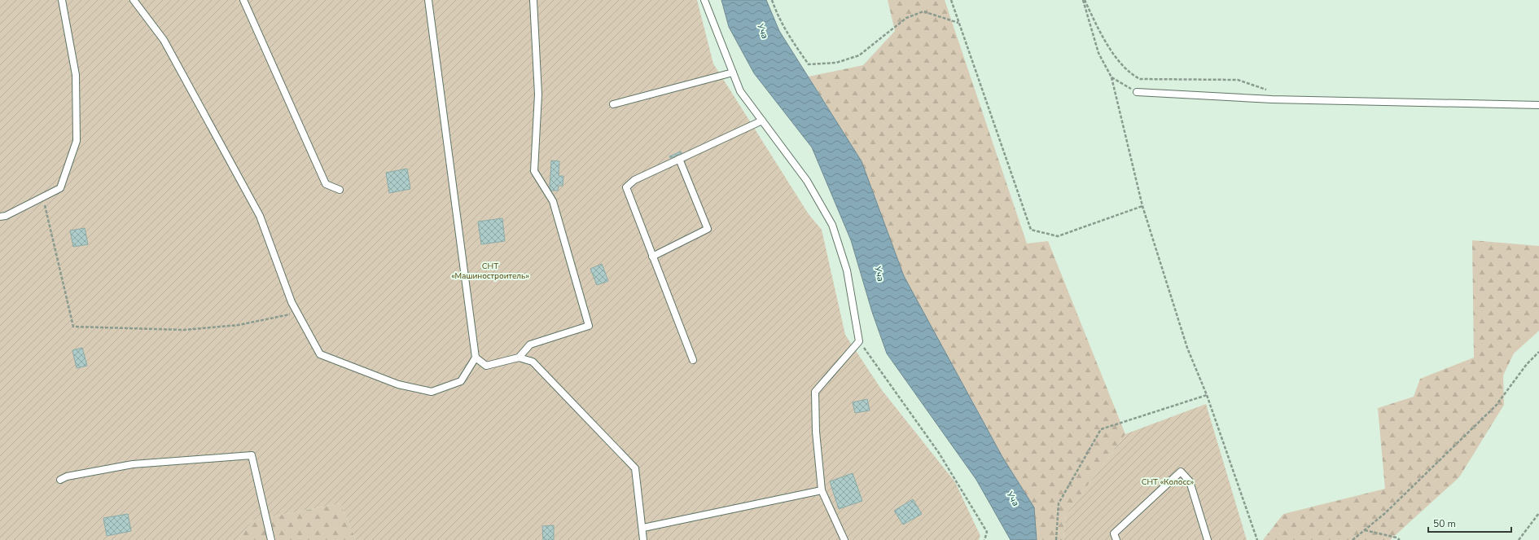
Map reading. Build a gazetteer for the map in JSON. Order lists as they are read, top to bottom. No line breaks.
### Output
{"water":["Уча"],"parks":["СНТ «Машиностроитель»","СНТ «Колосс»"],"scale_bar":"50 m"}
